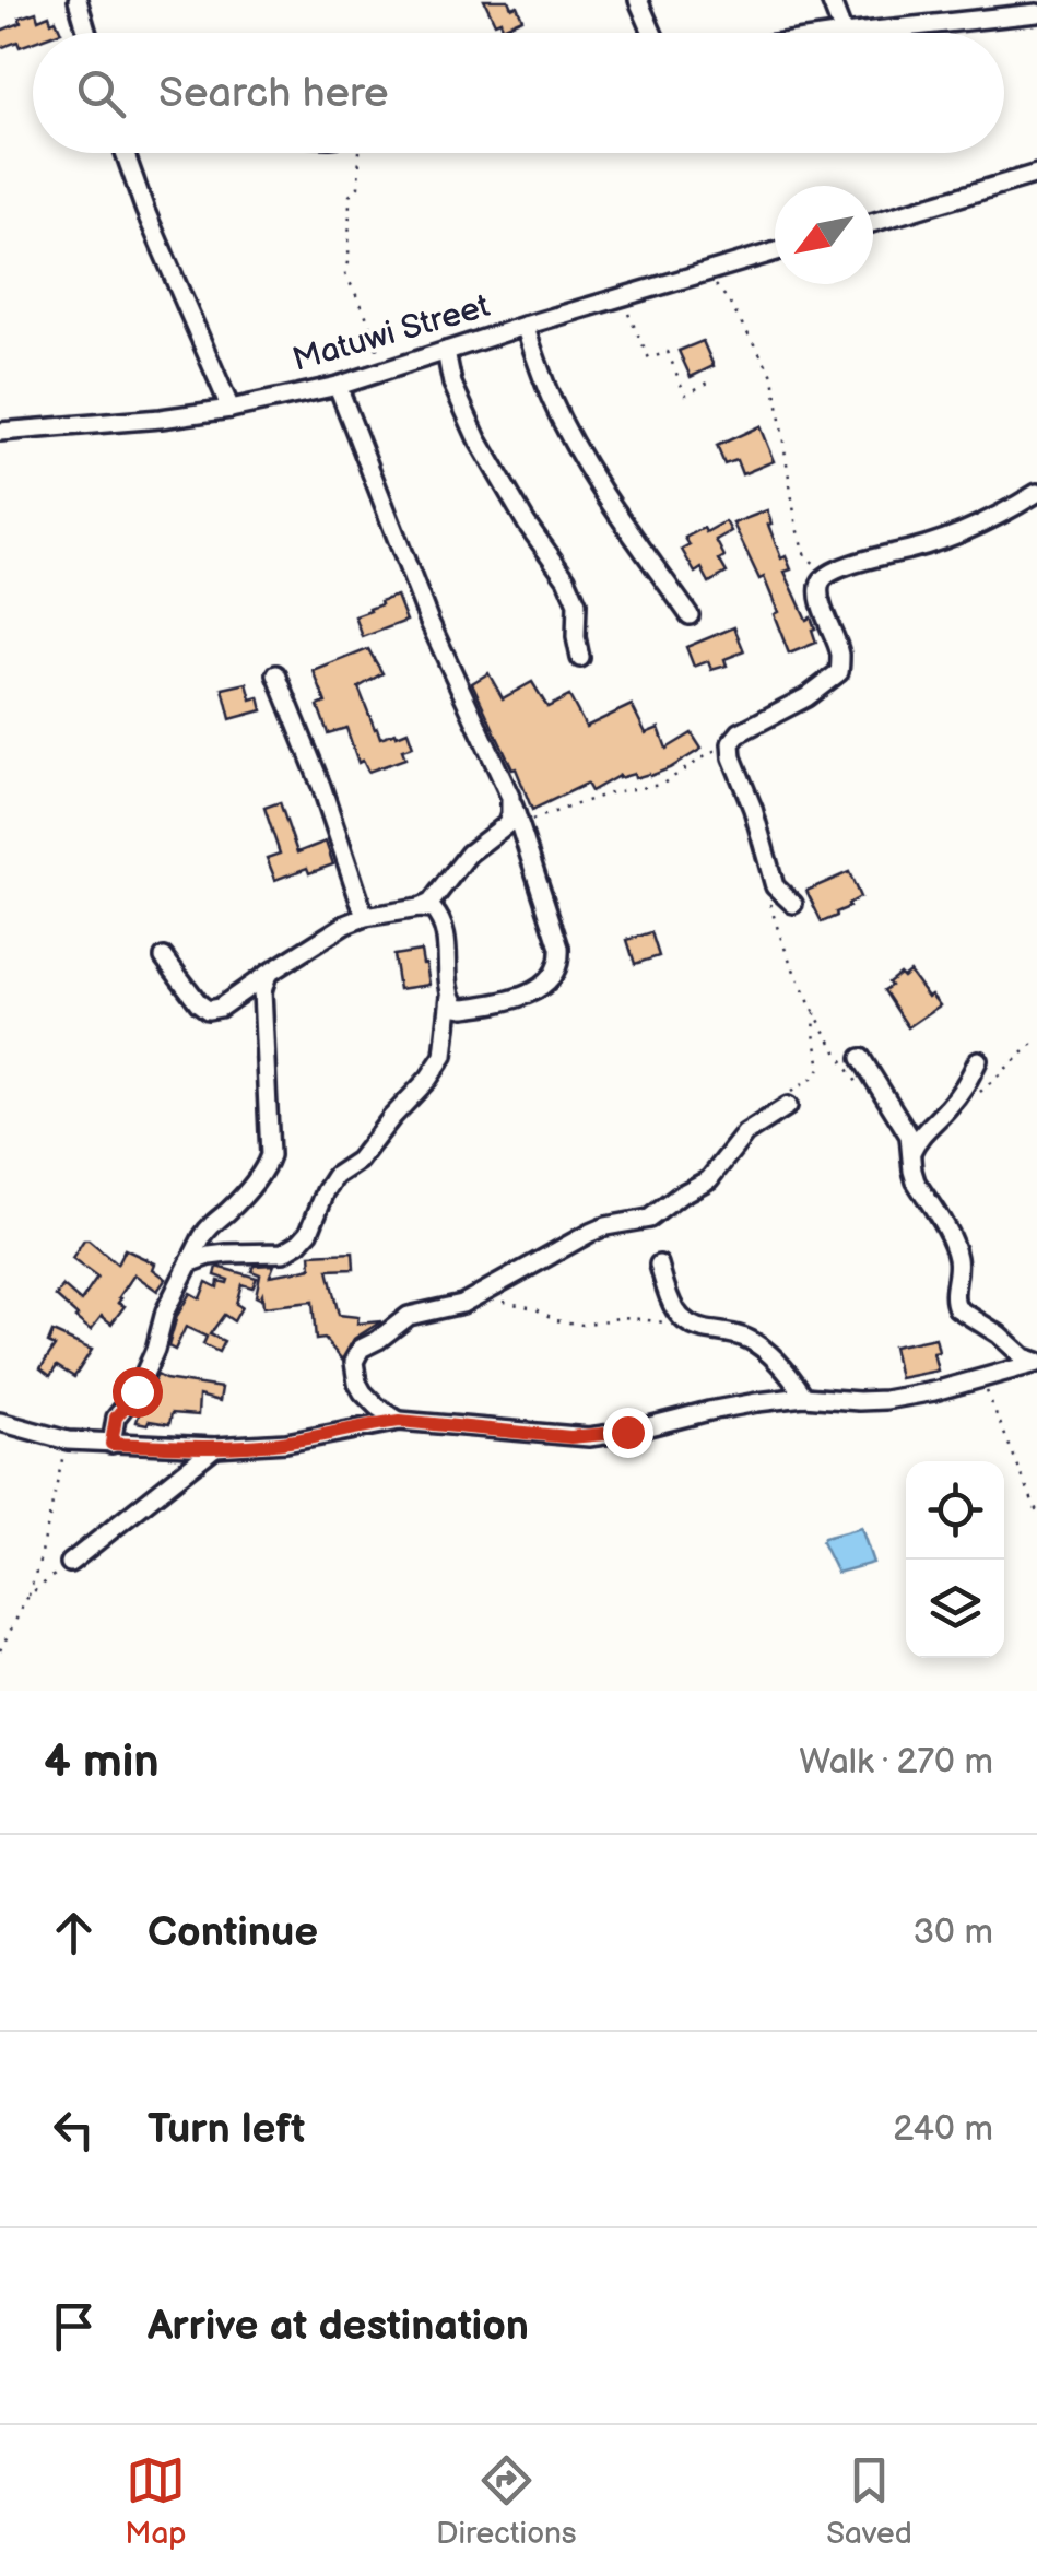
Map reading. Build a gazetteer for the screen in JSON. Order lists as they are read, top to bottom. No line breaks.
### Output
{"streets":{"street":["Matuwi Street"]},"north":"bottom left","page":{"search":"Search here","heading":["4 min","Walk · 270 m"],"list":[["Continue","30 m"],["Turn left","240 m"],"Arrive at destination"],"nav":["Map","Directions","Saved"]}}
